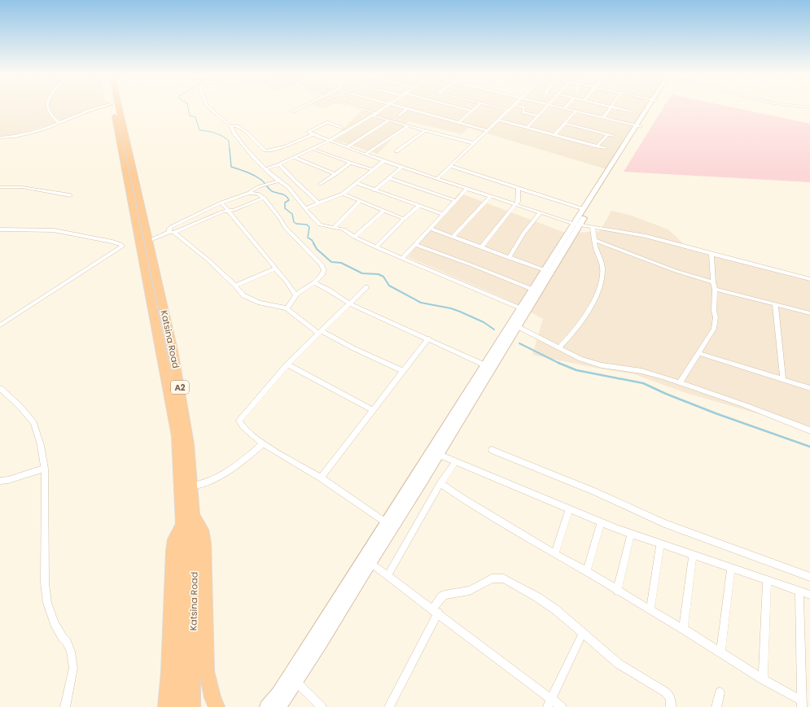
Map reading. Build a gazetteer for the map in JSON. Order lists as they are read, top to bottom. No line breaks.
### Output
{"streets":{"highway":["Katsina Road","A2"]}}
